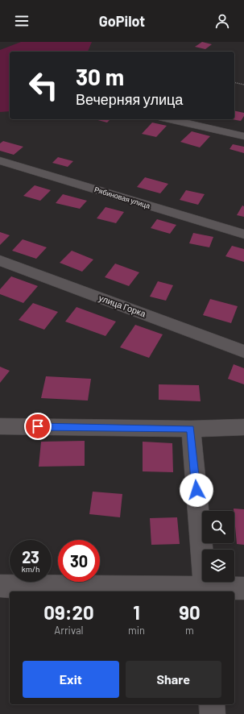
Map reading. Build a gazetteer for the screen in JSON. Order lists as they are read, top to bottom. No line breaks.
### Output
{"streets":{"street":["Рябиновая улица","улица Горка"]},"page":{"header":"GoPilot","turn":["30 m","Вечерняя улица"],"speed":"23 km/h","limit":"30","eta":["09:20","Arrival","1","min","90","m"],"buttons":["Exit","Share"]}}
